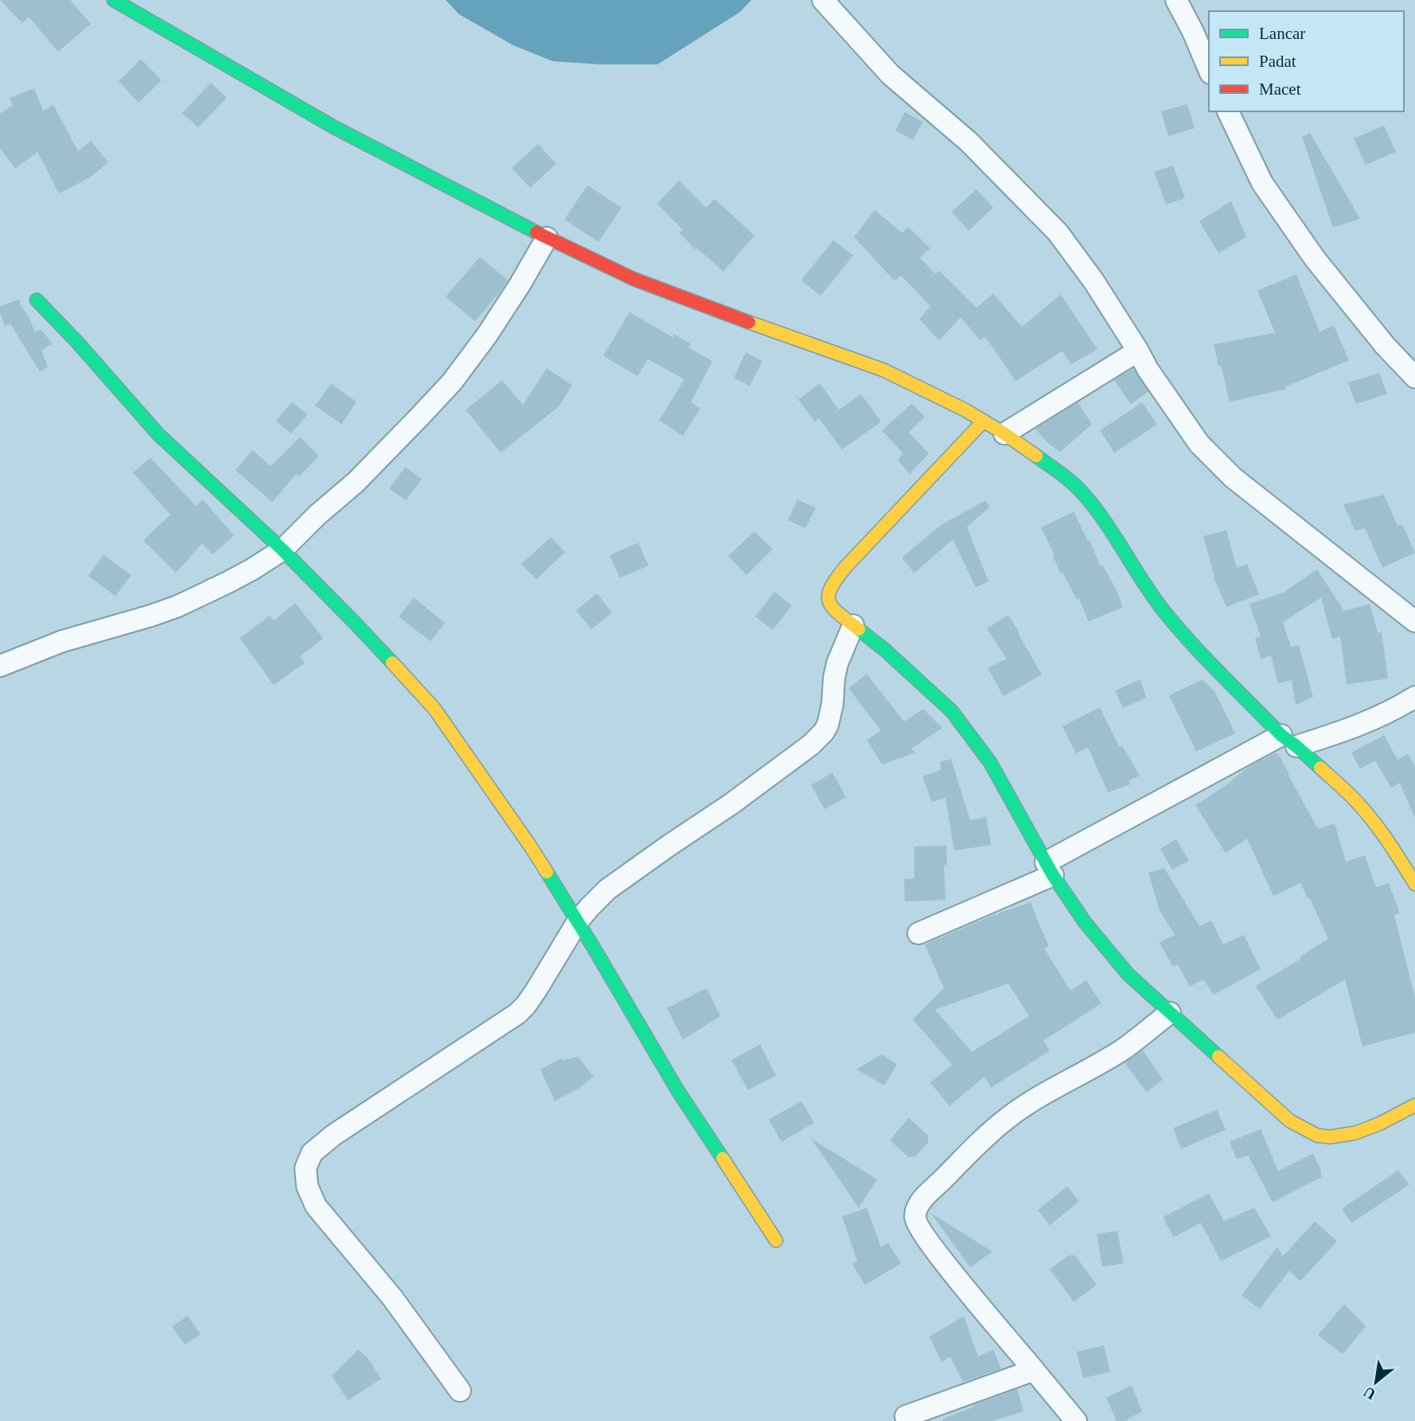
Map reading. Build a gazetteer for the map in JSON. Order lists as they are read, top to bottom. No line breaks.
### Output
{"legend":["Lancar","Padat","Macet"],"north":"bottom left"}
